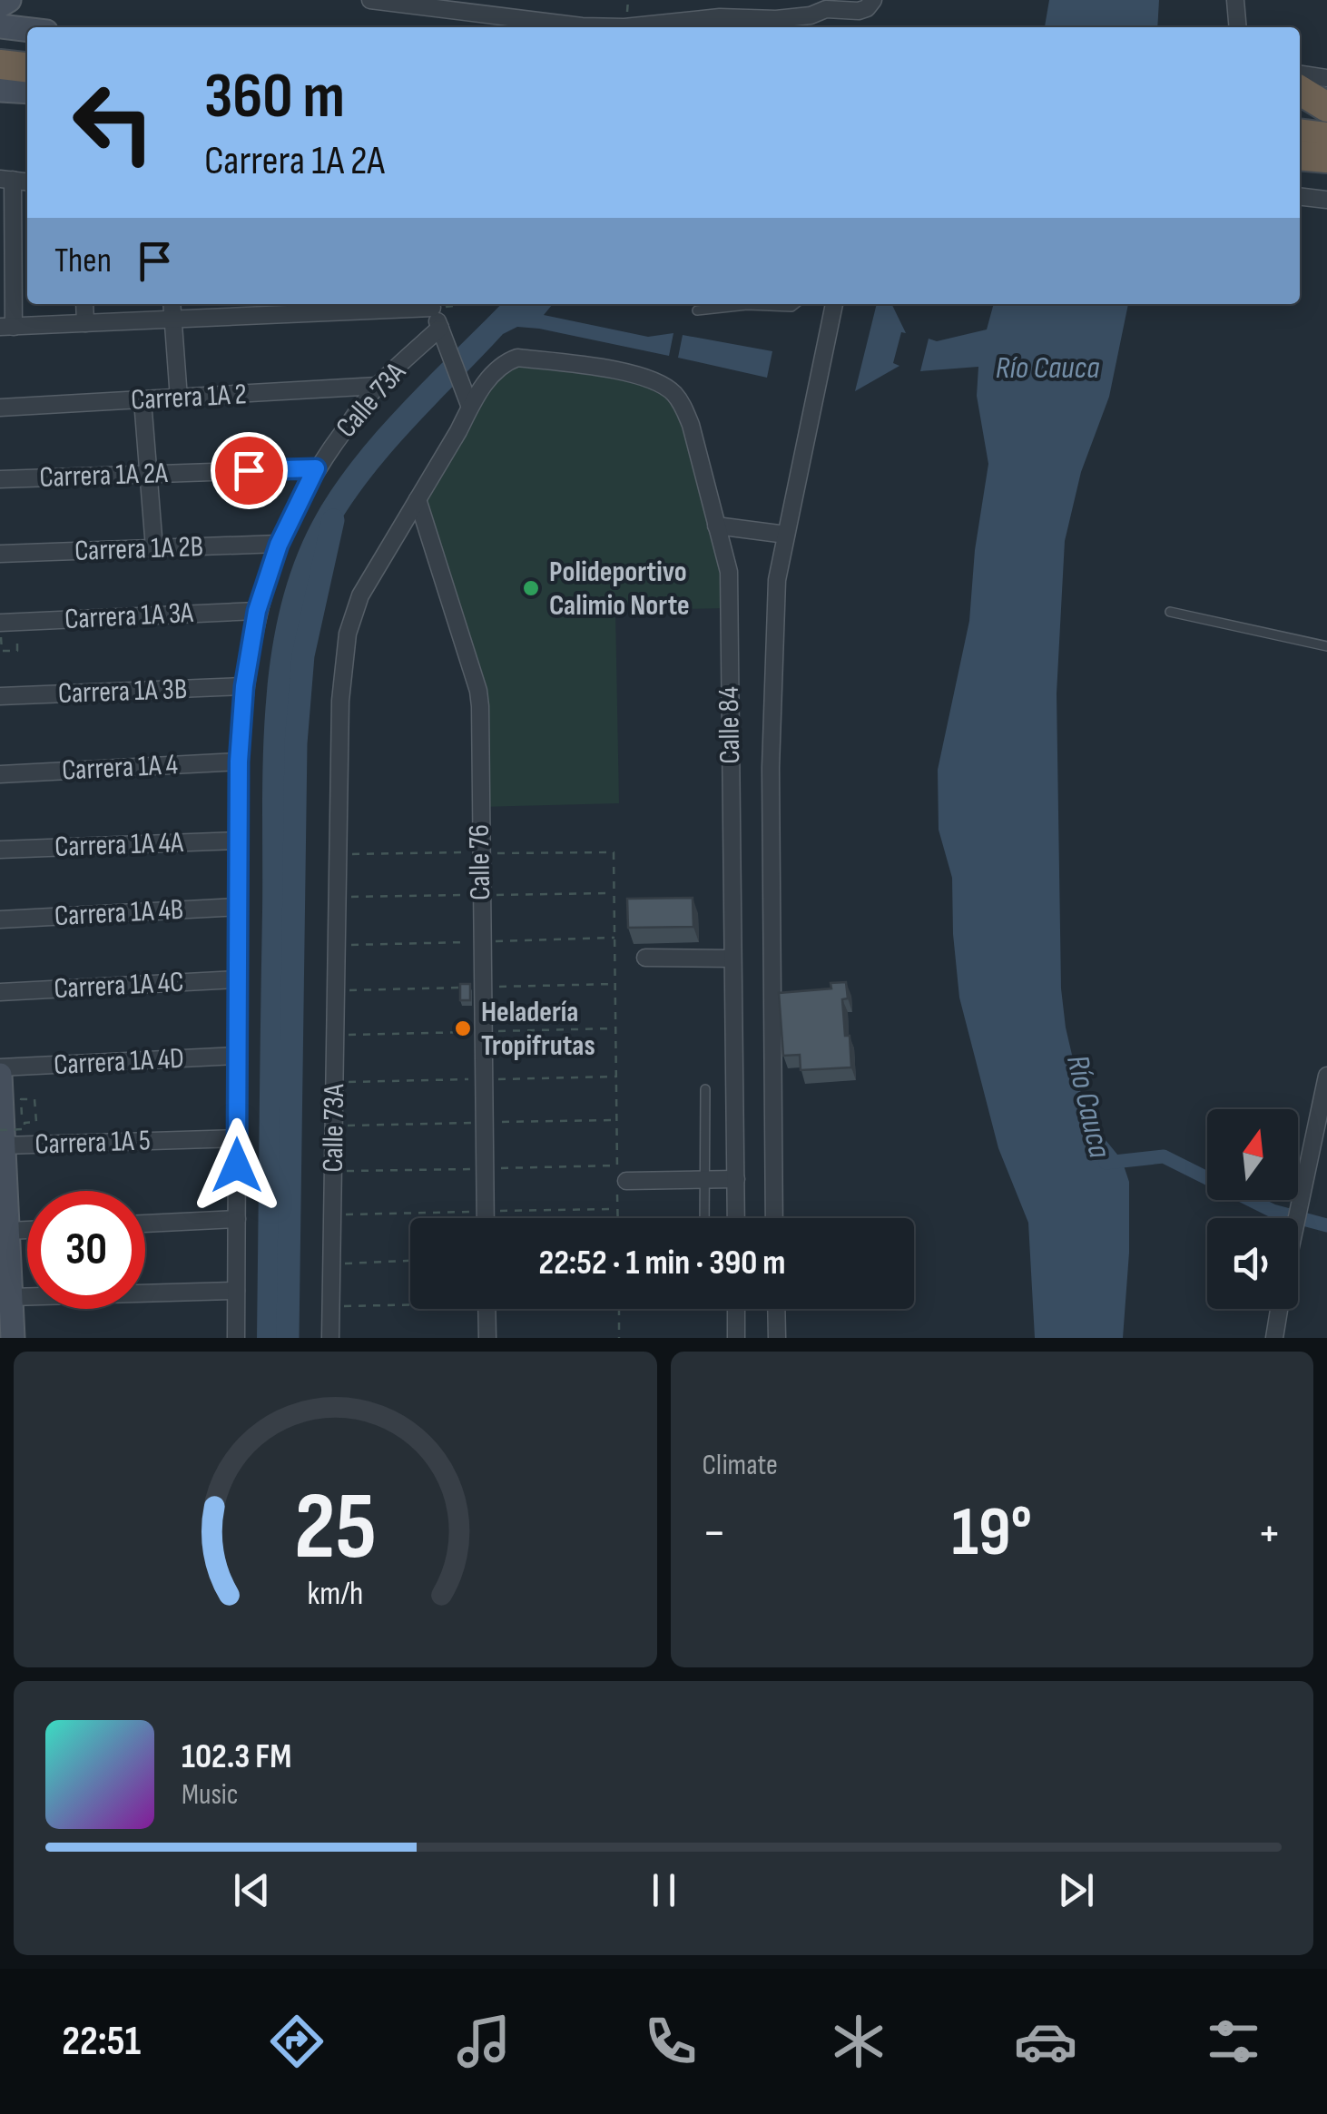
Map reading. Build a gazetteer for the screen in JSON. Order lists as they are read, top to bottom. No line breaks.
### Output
{"streets":{"street":["Carrera 1A 2","Calle 73A","Carrera 1A 2A","Carrera 1A 2B","Carrera 1A 3A","Carrera 1A 3B","Calle 84","Carrera 1A 4","Carrera 1A 4A","Calle 76","Carrera 1A 4B","Carrera 1A 4C","Carrera 1A 4D","Carrera 1A 5"]},"crossings":[["Carrera 1A 2","Calle 73A"],["Calle 73A","Carrera 1A 2A"],["Calle 73A","Carrera 1A 2B"],["Calle 73A","Carrera 1A 3A"],["Calle 73A","Carrera 1A 3B"],["Calle 73A","Calle 84"],["Calle 73A","Carrera 1A 4"],["Calle 73A","Carrera 1A 4A"],["Calle 73A","Calle 76"],["Calle 73A","Carrera 1A 4B"],["Calle 73A","Carrera 1A 4C"],["Calle 73A","Carrera 1A 4D"],["Calle 73A","Carrera 1A 5"]],"water":["Río Cauca"],"places":["Polideportivo Calimio Norte","Heladería Tropifrutas"],"north":"top","page":{"turn":["360 m","Carrera 1A 2A"],"then":"Then","limit":"30","trip":"22:52 · 1 min · 390 m","tile":"Climate","heat":["−","19°","+"],"song":["102.3 FM","Music"],"tabs":"22:51","gauge":["25","km/h"]}}
